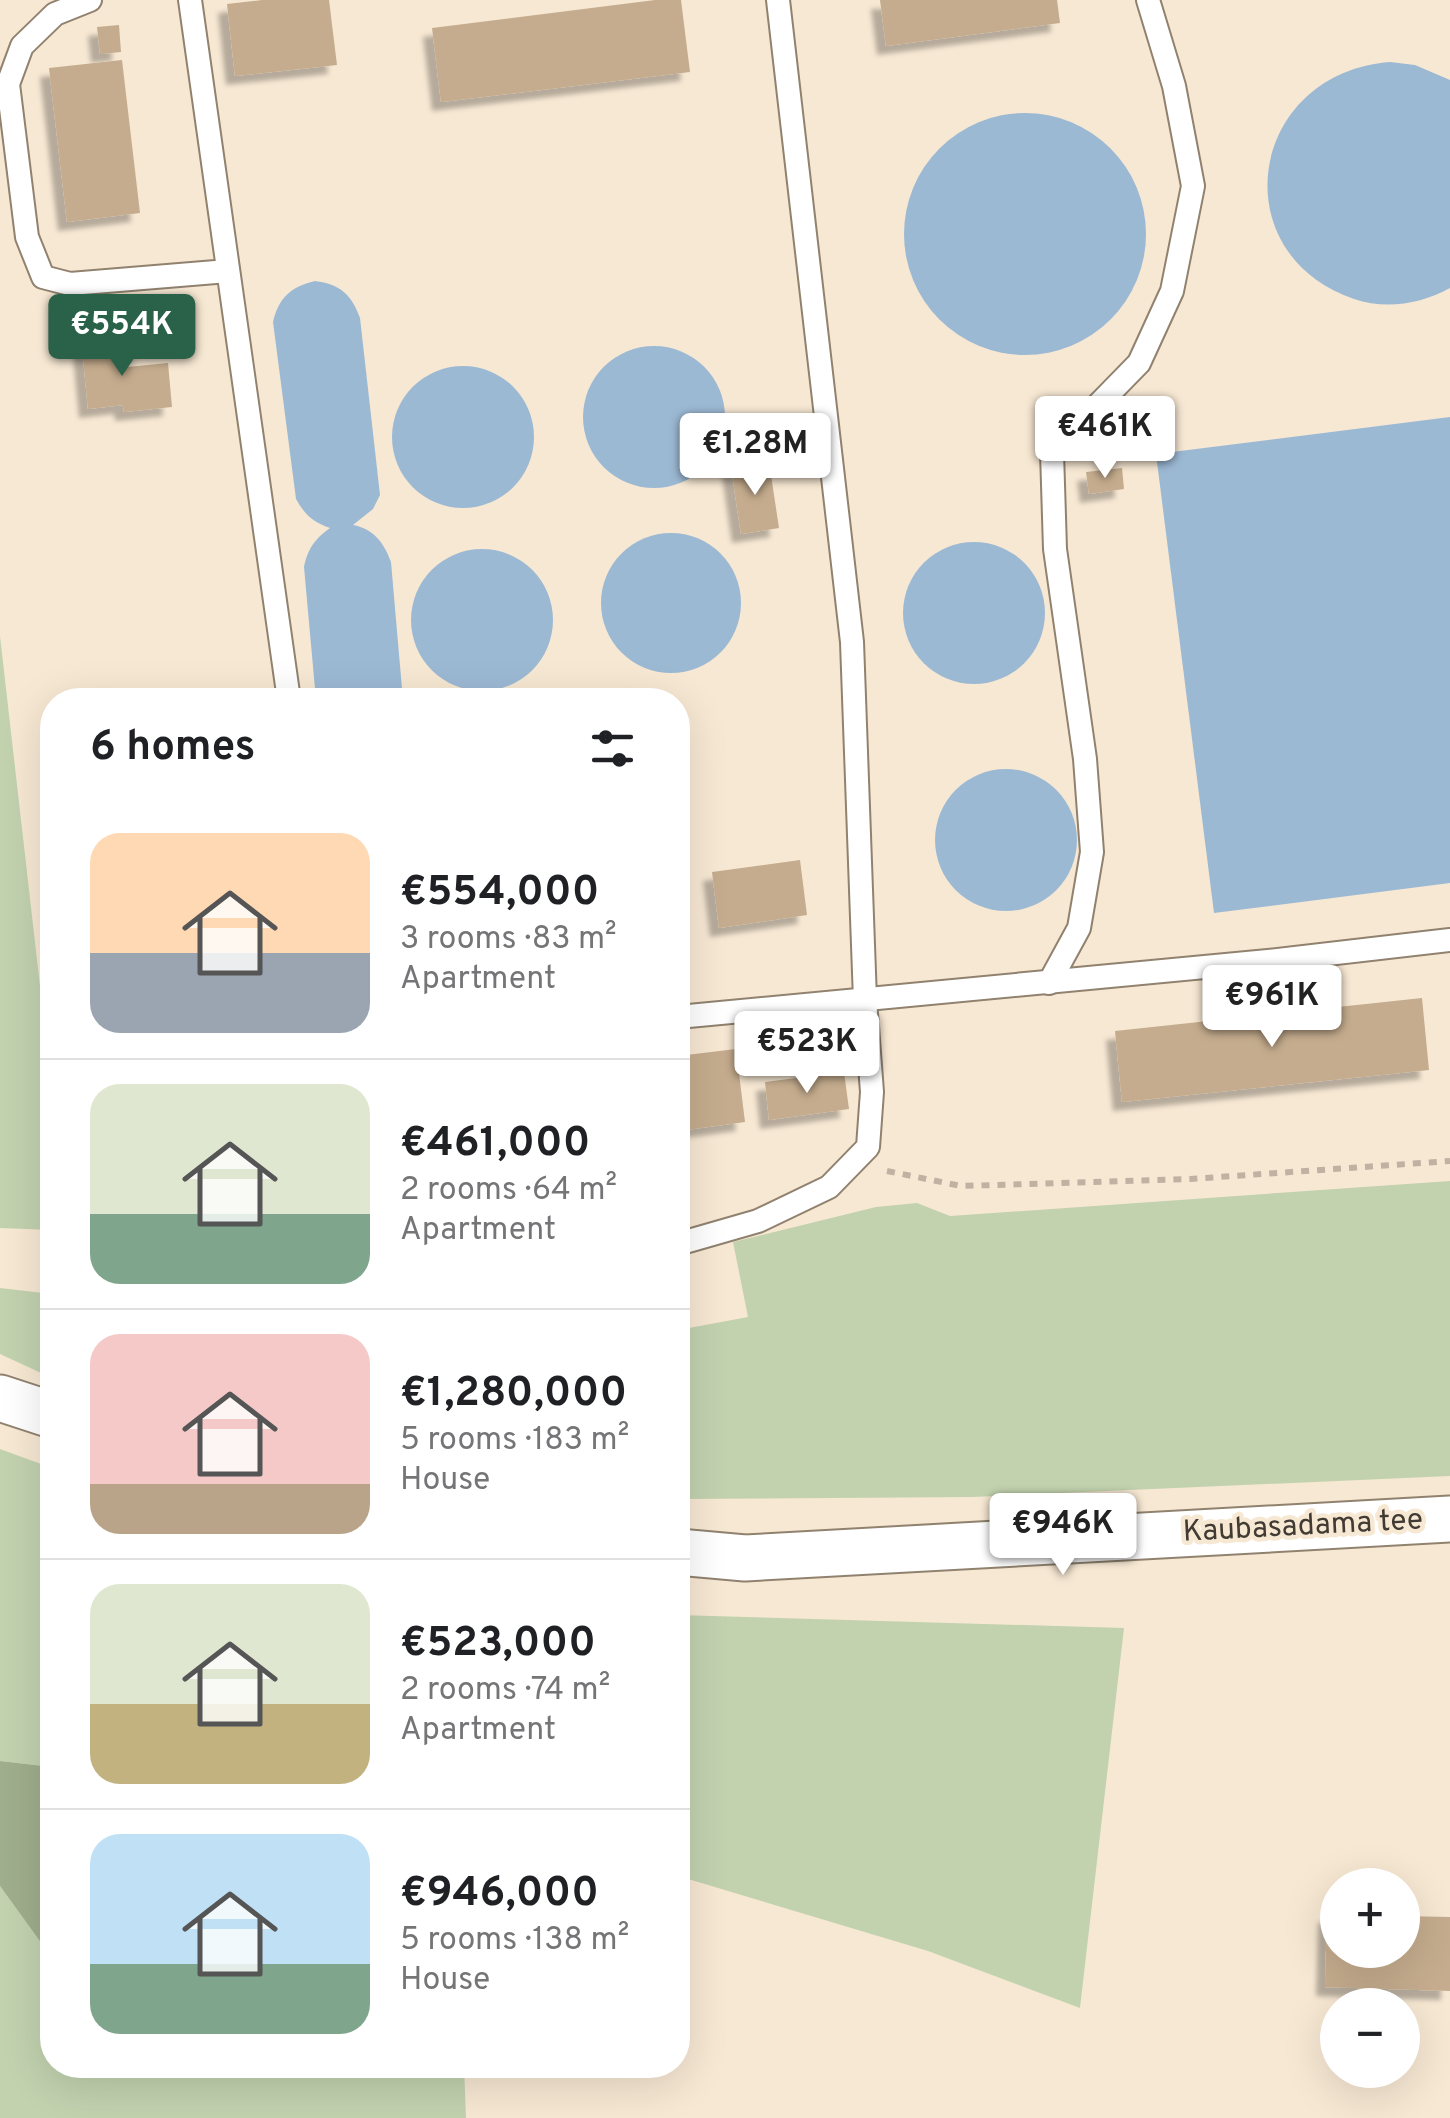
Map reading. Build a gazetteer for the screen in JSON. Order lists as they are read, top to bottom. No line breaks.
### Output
{"streets":{"street":["Kaubasadama tee"]},"page":{"price":["€554K","€461K","€1.28M","€961K","€523K","€946K"],"heading":"6 homes","list":[{"name":"€554,000","note":"3 rooms · 83 m² · Apartment"},{"name":"€461,000","note":"2 rooms · 64 m² · Apartment"},{"name":"€1,280,000","note":"5 rooms · 183 m² · House"},{"name":"€523,000","note":"2 rooms · 74 m² · Apartment"},{"name":"€946,000","note":"5 rooms · 138 m² · House"}],"map_buttons":["+","−"]}}
